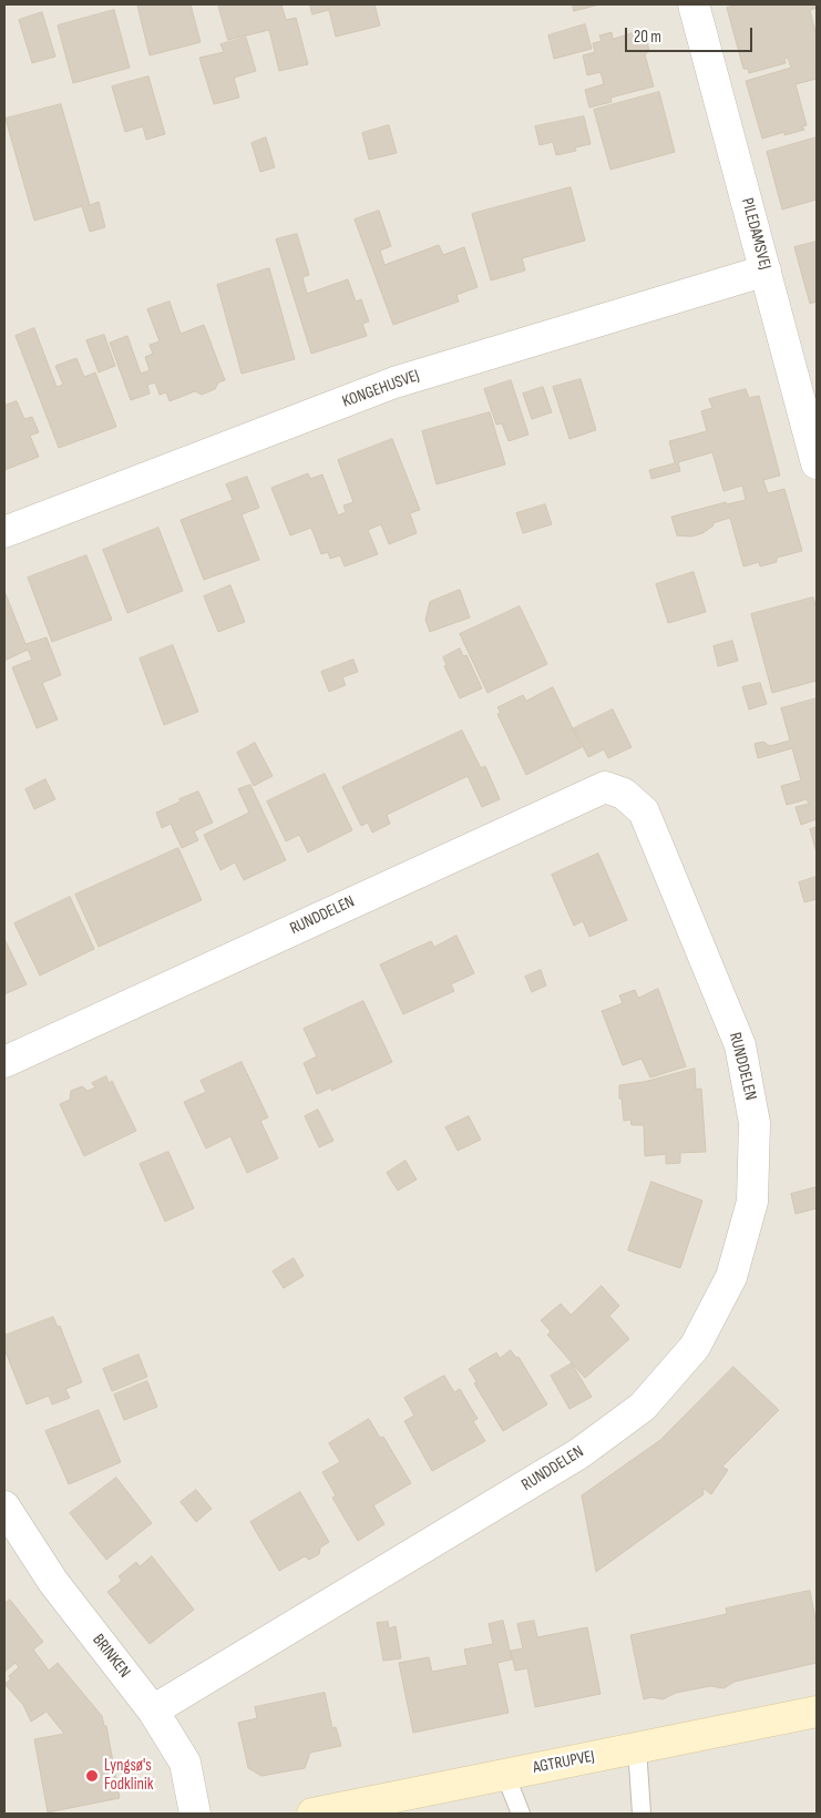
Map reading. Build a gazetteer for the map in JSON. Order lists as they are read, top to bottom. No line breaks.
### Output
{"streets":{"street":["PILEDAMSVEJ","KONGEHUSVEJ","RUNDDELEN","BRINKEN","AGTRUPVEJ"]},"crossings":[["PILEDAMSVEJ","KONGEHUSVEJ"],["RUNDDELEN","BRINKEN"]],"places":["Lyngsø's Fodklinik"],"scale_bar":"20 m"}
